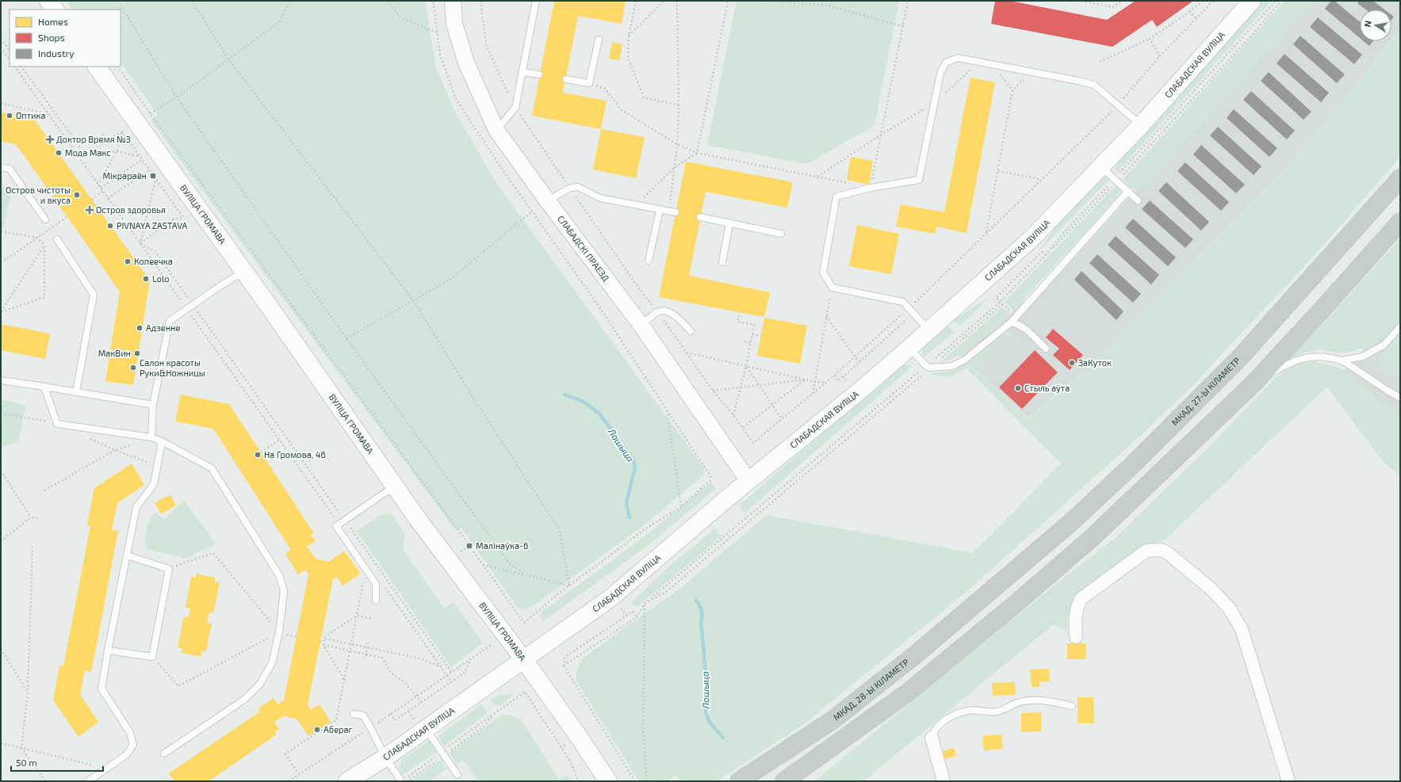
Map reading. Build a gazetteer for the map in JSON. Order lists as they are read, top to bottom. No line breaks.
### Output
{"streets":{"highway":["МКАД, 27-Ы КІЛАМЕТР","МКАД, 28-Ы КІЛАМЕТР"],"main road":["СЛАБАДСКАЯ ВУЛІЦА","ВУЛІЦА ГРОМАВА"],"street":["СЛАБАДСКІ ПРАЕЗД"]},"crossings":[["СЛАБАДСКАЯ ВУЛІЦА","ВУЛІЦА ГРОМАВА"],["СЛАБАДСКАЯ ВУЛІЦА","СЛАБАДСКІ ПРАЕЗД"],["МКАД, 27-Ы КІЛАМЕТР","МКАД, 28-Ы КІЛАМЕТР"]],"water":["Лошыца"],"places":{"other":["Оптика","Мода Макс","Остров чистоты и вкуса","PIVNAYA ZASTAVA","Копеечка","Lolo","Адзенне","МакВин","ЗаКуток","Салон красоты Руки&Ножницы","Стыль аўта","На Громова, 46","Абераг"],"health":["Доктор Время №3","Остров здоровья"],"transit":["Мікрараён","Малінаўка-6"]},"legend":["Homes","Shops","Industry"],"scale_bar":"50 m","north":"left"}
